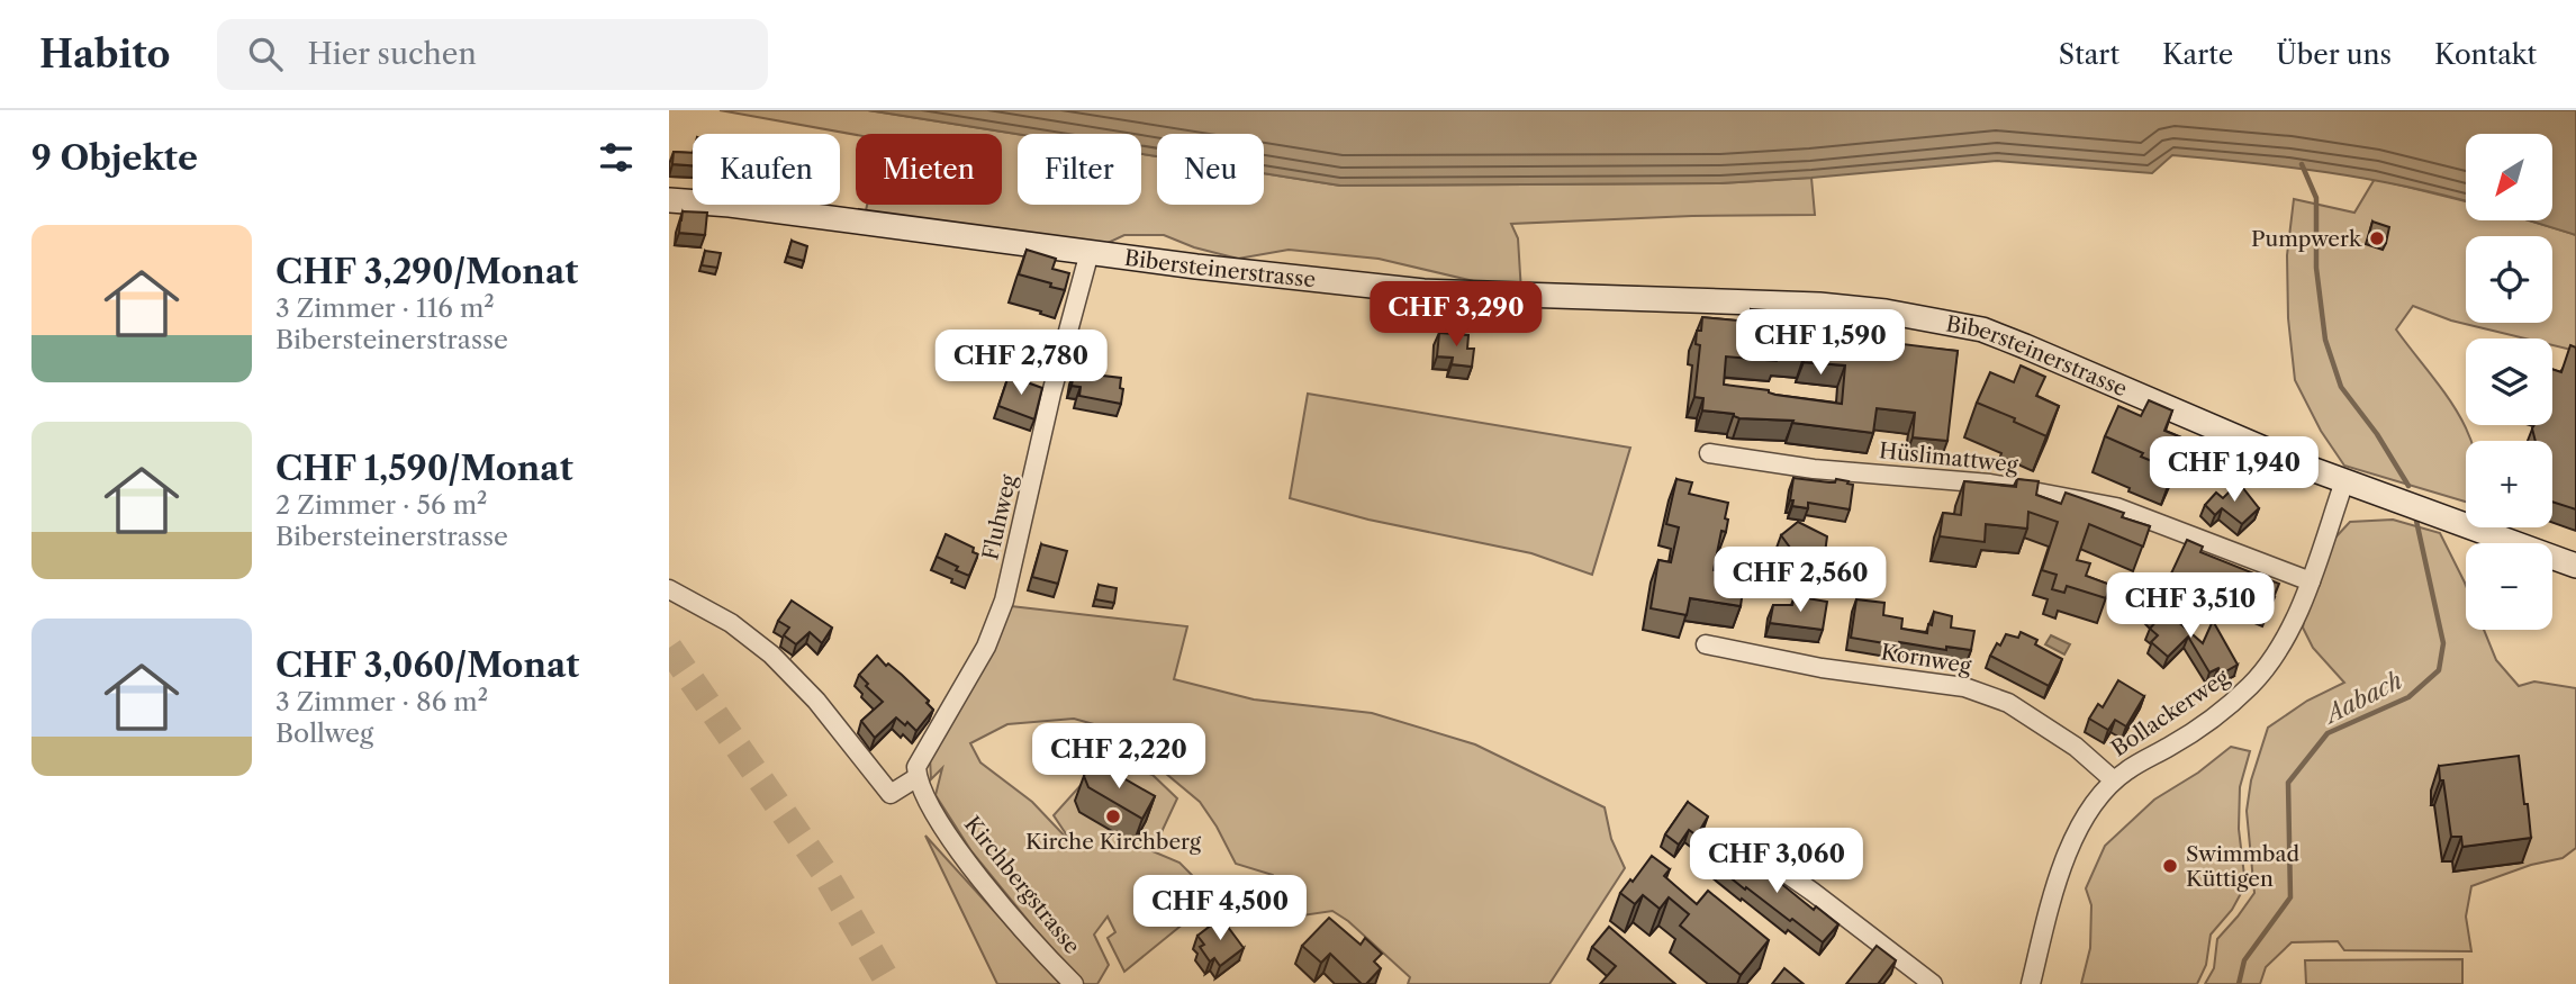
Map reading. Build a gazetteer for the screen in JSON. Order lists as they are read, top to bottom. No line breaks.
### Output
{"streets":{"main road":["Bibersteinerstrasse"],"street":["Hüslimattweg","Fluhweg","Kornweg","Bollackerweg","Kirchbergstrasse"]},"crossings":[["Bibersteinerstrasse","Fluhweg"],["Bibersteinerstrasse","Bollackerweg"],["Hüslimattweg","Bollackerweg"],["Fluhweg","Kirchbergstrasse"],["Kornweg","Bollackerweg"]],"water":["Aabach"],"places":["Pumpwerk","Kirche Kirchberg","Swimmbad Küttigen"],"north":"bottom left","page":{"header":"Habito","search":"Hier suchen","nav":["Start","Karte","Über uns","Kontakt"],"heading":"9 Objekte","map_buttons":["+","−"],"chip":["Kaufen","Mieten","Filter","Neu"],"list":[{"name":"CHF 3,290/Monat","note":"3 Zimmer · 116 m² · Bibersteinerstrasse"},{"name":"CHF 1,590/Monat","note":"2 Zimmer · 56 m² · Bibersteinerstrasse"},{"name":"CHF 3,060/Monat","note":"3 Zimmer · 86 m² · Bollweg"}],"price":["CHF 3,290","CHF 1,590","CHF 2,780","CHF 1,940","CHF 2,560","CHF 3,510","CHF 2,220","CHF 3,060","CHF 4,500"]}}
